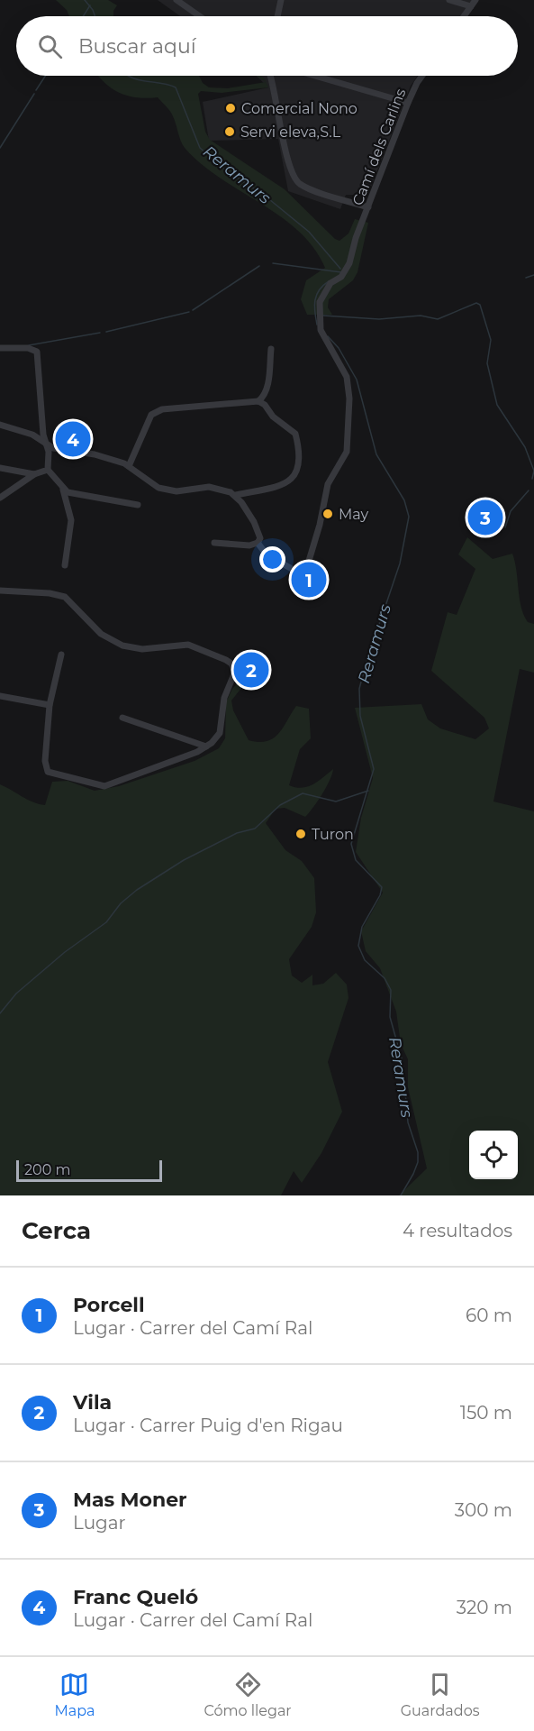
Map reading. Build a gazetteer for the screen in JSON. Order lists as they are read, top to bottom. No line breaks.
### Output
{"streets":{"street":["Camí dels Carlins"]},"water":["Reramurs"],"places":["Comercial Nono","Servi eleva,S.L","May","Turon"],"scale_bar":"200 m","page":{"search":"Buscar aquí","pins":["4","3","1","2"],"scale":"200 m","heading":["Cerca","4 resultados"],"list":[{"mark":"1","name":"Porcell","note":"Lugar · Carrer del Camí Ral","value":"60 m"},{"mark":"2","name":"Vila","note":"Lugar · Carrer Puig d'en Rigau","value":"150 m"},{"mark":"3","name":"Mas Moner","note":"Lugar","value":"300 m"},{"mark":"4","name":"Franc Queló","note":"Lugar · Carrer del Camí Ral","value":"320 m"}],"nav":["Mapa","Cómo llegar","Guardados"]}}
